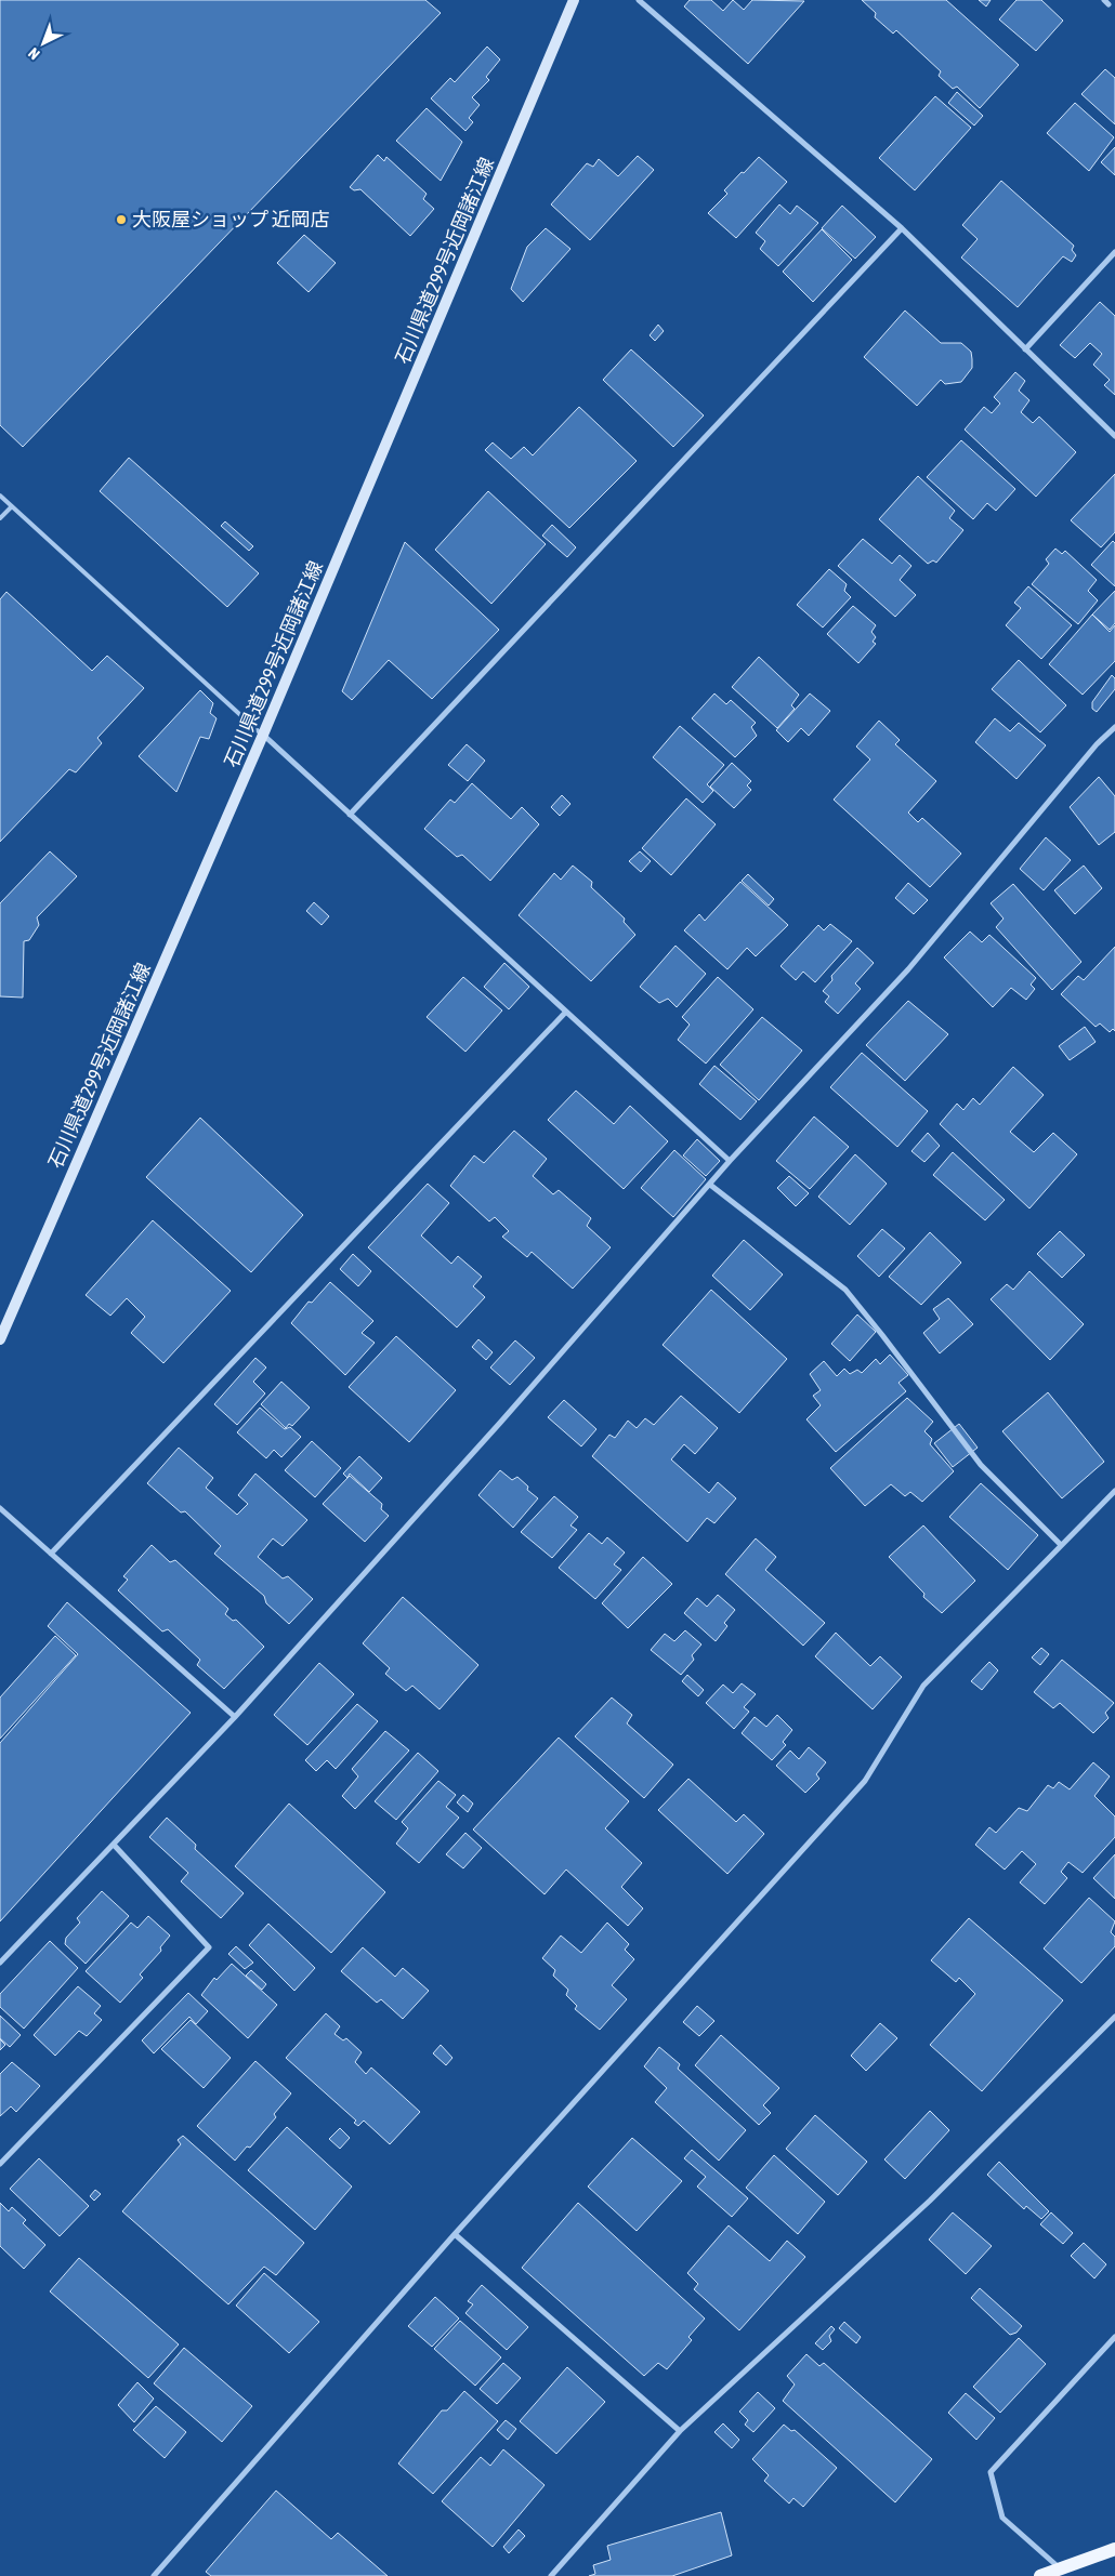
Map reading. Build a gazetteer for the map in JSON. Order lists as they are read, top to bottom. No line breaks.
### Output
{"streets":{"main road":["石川県道299号近岡諸江線"]},"places":["大阪屋ショップ 近岡店"],"north":"bottom left"}
